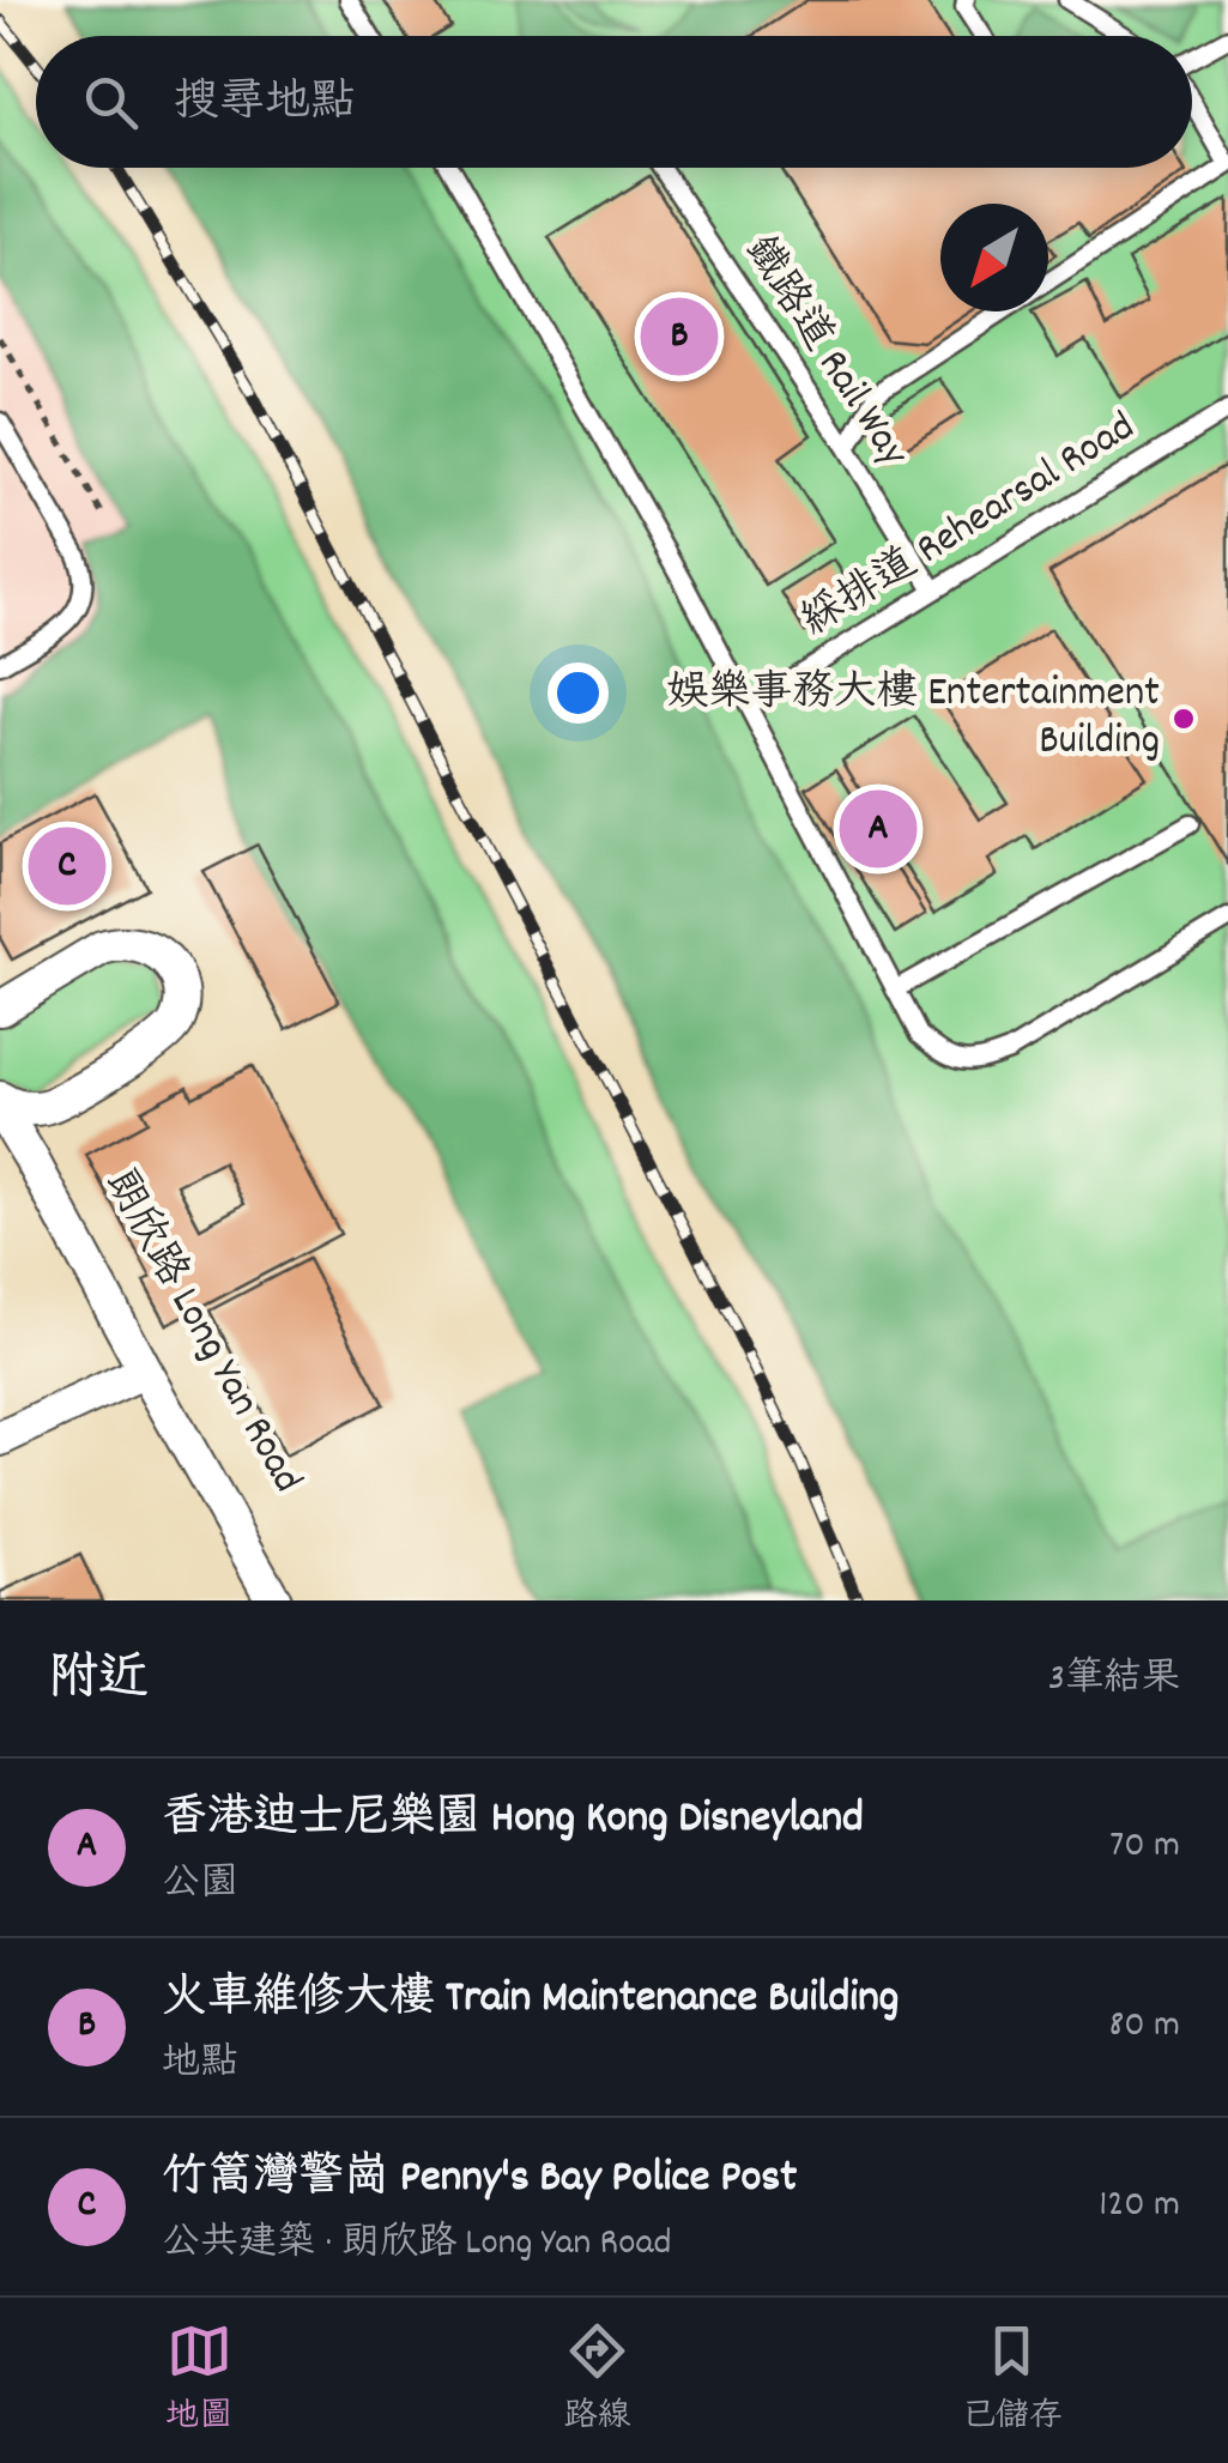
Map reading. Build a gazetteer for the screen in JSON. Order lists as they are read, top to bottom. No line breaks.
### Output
{"streets":{"street":["朗欣路 Long Yan Road"],"lane":["鐵路道 Rail Way","綵排道 Rehearsal Road"]},"crossings":[["鐵路道 Rail Way","綵排道 Rehearsal Road"]],"places":["娛樂事務大樓 Entertainment Building"],"north":"bottom left","page":{"search":"搜尋地點","pins":["B","A","C"],"heading":["附近","3筆結果"],"list":[{"mark":"A","name":"香港迪士尼樂園 Hong Kong Disneyland","note":"公園","value":"70 m"},{"mark":"B","name":"火車維修大樓 Train Maintenance Building","note":"地點","value":"80 m"},{"mark":"C","name":"竹篙灣警崗 Penny's Bay Police Post","note":"公共建築 · 朗欣路 Long Yan Road","value":"120 m"}],"nav":["地圖","路線","已儲存"]}}
